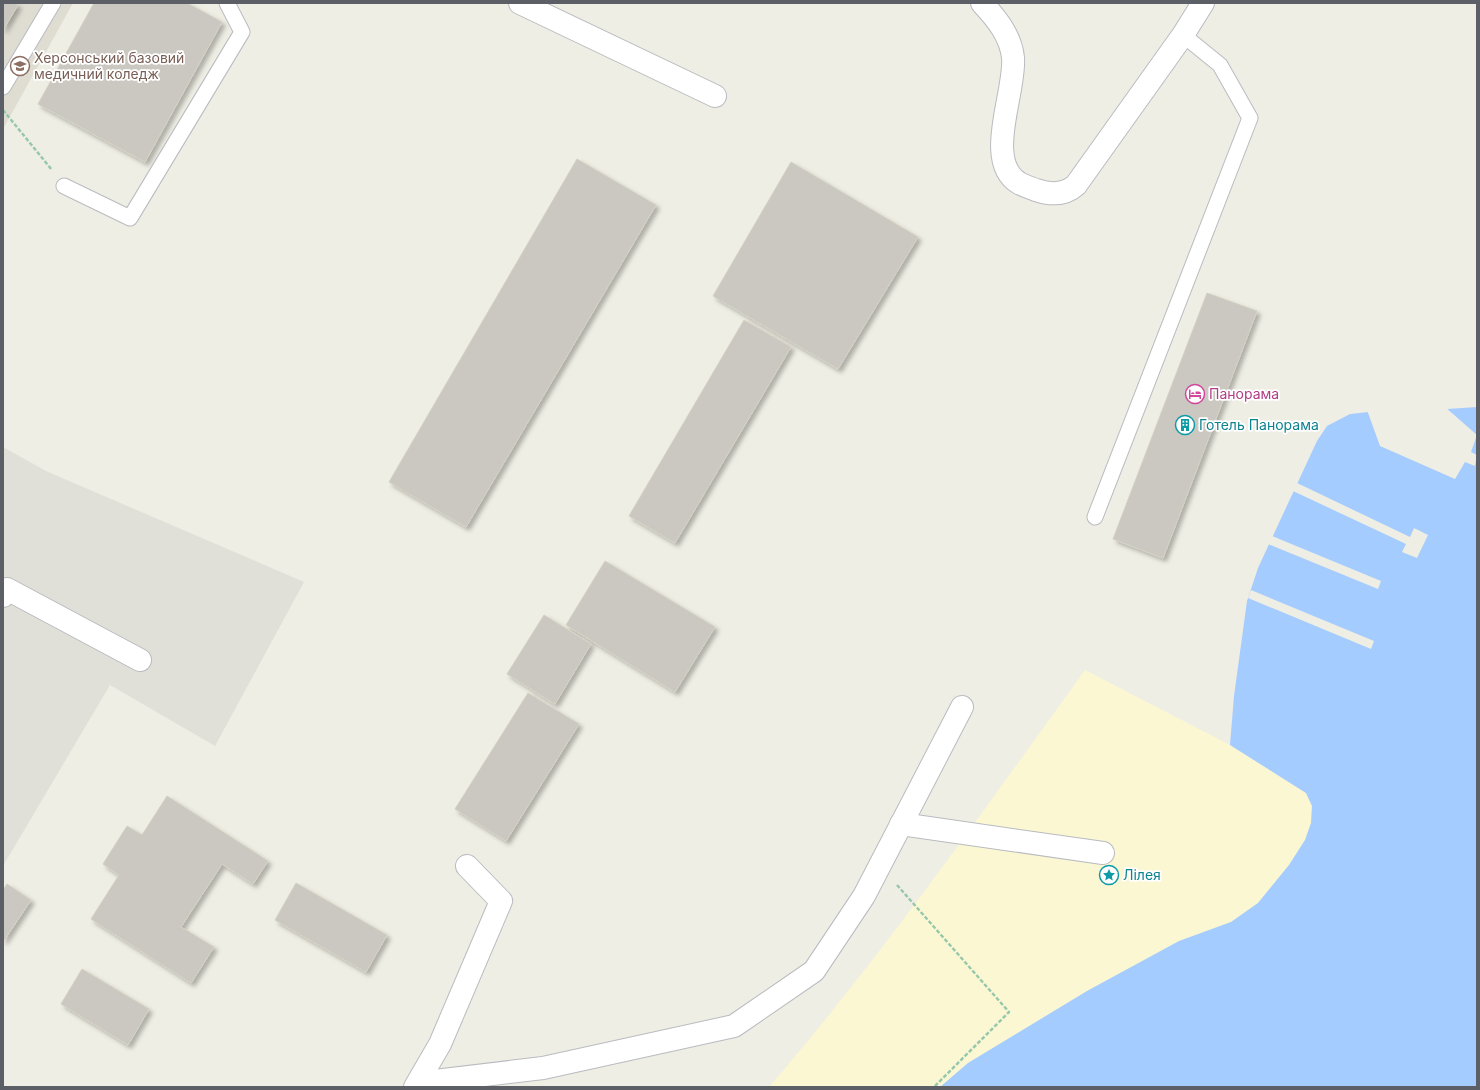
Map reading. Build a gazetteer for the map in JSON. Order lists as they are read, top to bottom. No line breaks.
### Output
{"places":{"school or university":["Херсонський базовий медичний коледж"],"hotel":["Панорама"],"building":["Готель Панорама"],"place":["Лілея"]}}
